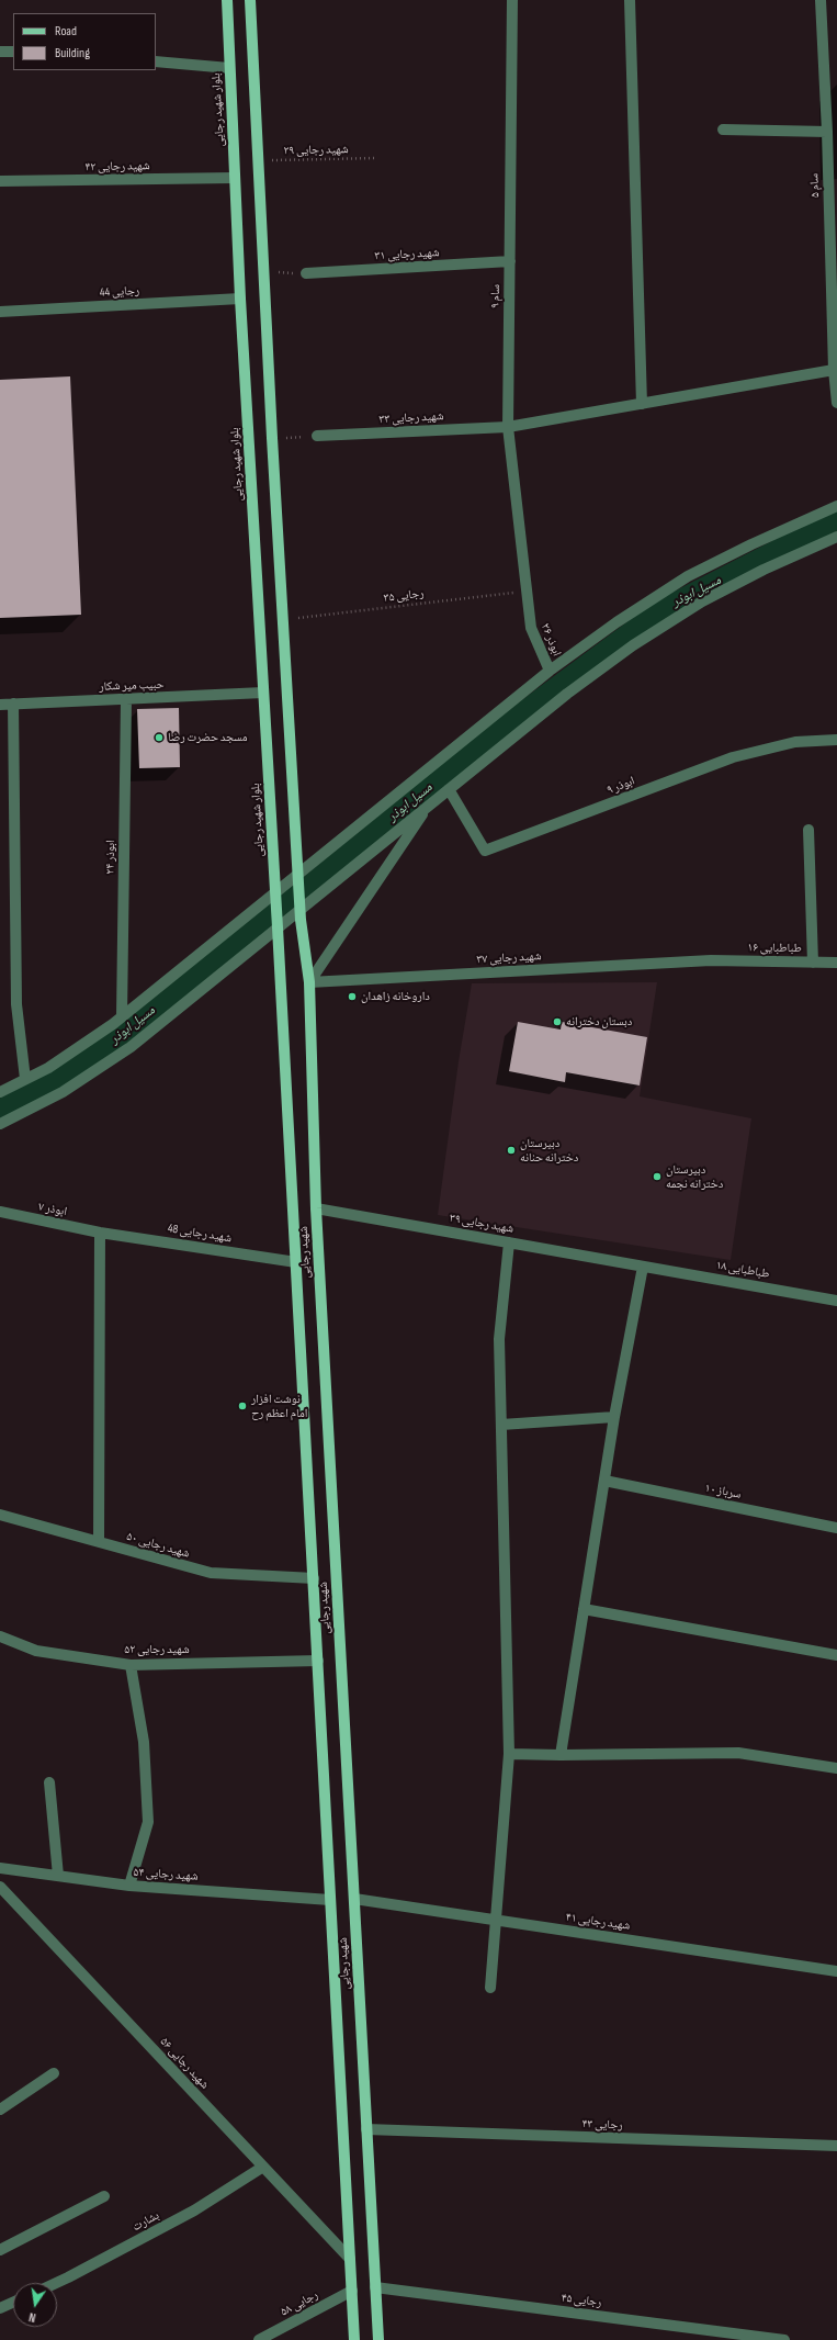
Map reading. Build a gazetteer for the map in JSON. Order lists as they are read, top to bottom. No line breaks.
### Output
{"streets":{"main road":["بلوار شهید رجایی","شهید رجایی"],"street":["شهید رجایی ۴۲","سام ۵","شهید رجایی ۳۱","رجایی 44","سام ۹","شهید رجایی ۳۳","ابوذر ۲۶","حبیب میر شکار","ابوذر ۹","ابوذر ۲۴","طباطبایی ۱۶","شهید رجایی ۳۷","ابوذر ۷","شهید رجایی ۳۹","شهید رجایی 48","طباطبایی ۱۸","سرباز ۱۰","شهید رجایی ۵۰","شهید رجایی ۵۲","شهید رجایی ۵۴","شهید رجایی ۴۱","شهید رجایی ۵۶","رجایی ۴۳","بشارت","رجایی ۴۵","رجایی ۵۸"],"path":["شهید رجایی ۲۹","رجایی ۳۵"]},"crossings":[["بلوار شهید رجایی","شهید رجایی ۴۲"],["بلوار شهید رجایی","رجایی 44"],["بلوار شهید رجایی","حبیب میر شکار"],["بلوار شهید رجایی","شهید رجایی"],["سام ۵","شهید رجایی ۳۳"],["شهید رجایی ۳۱","سام ۹"],["سام ۹","شهید رجایی ۳۳"],["سام ۹","رجایی ۳۵"],["سام ۹","ابوذر ۲۶"],["رجایی ۳۵","ابوذر ۲۶"],["حبیب میر شکار","ابوذر ۲۴"],["طباطبایی ۱۶","شهید رجایی ۳۷"],["شهید رجایی ۳۷","شهید رجایی"],["ابوذر ۷","شهید رجایی 48"],["شهید رجایی ۳۹","شهید رجایی"],["شهید رجایی ۳۹","طباطبایی ۱۸"],["شهید رجایی 48","شهید رجایی"],["شهید رجایی","شهید رجایی ۵۰"],["شهید رجایی","شهید رجایی ۵۲"],["شهید رجایی","شهید رجایی ۵۴"],["شهید رجایی","شهید رجایی ۴۱"],["شهید رجایی","شهید رجایی ۵۶"],["شهید رجایی","رجایی ۴۳"],["شهید رجایی","رجایی ۴۵"],["شهید رجایی","رجایی ۵۸"],["شهید رجایی ۵۶","بشارت"]],"water":["مسیل ابوذر"],"places":["مسجد حضرت رضا","داروخانه زاهدان","دبستان دخترانه","دبیرستان دخترانه حنانه","دبیرستان دخترانه نجمه","نوشت افزار امام اعظم رح"],"legend":["Road","Building"],"north":"bottom"}
